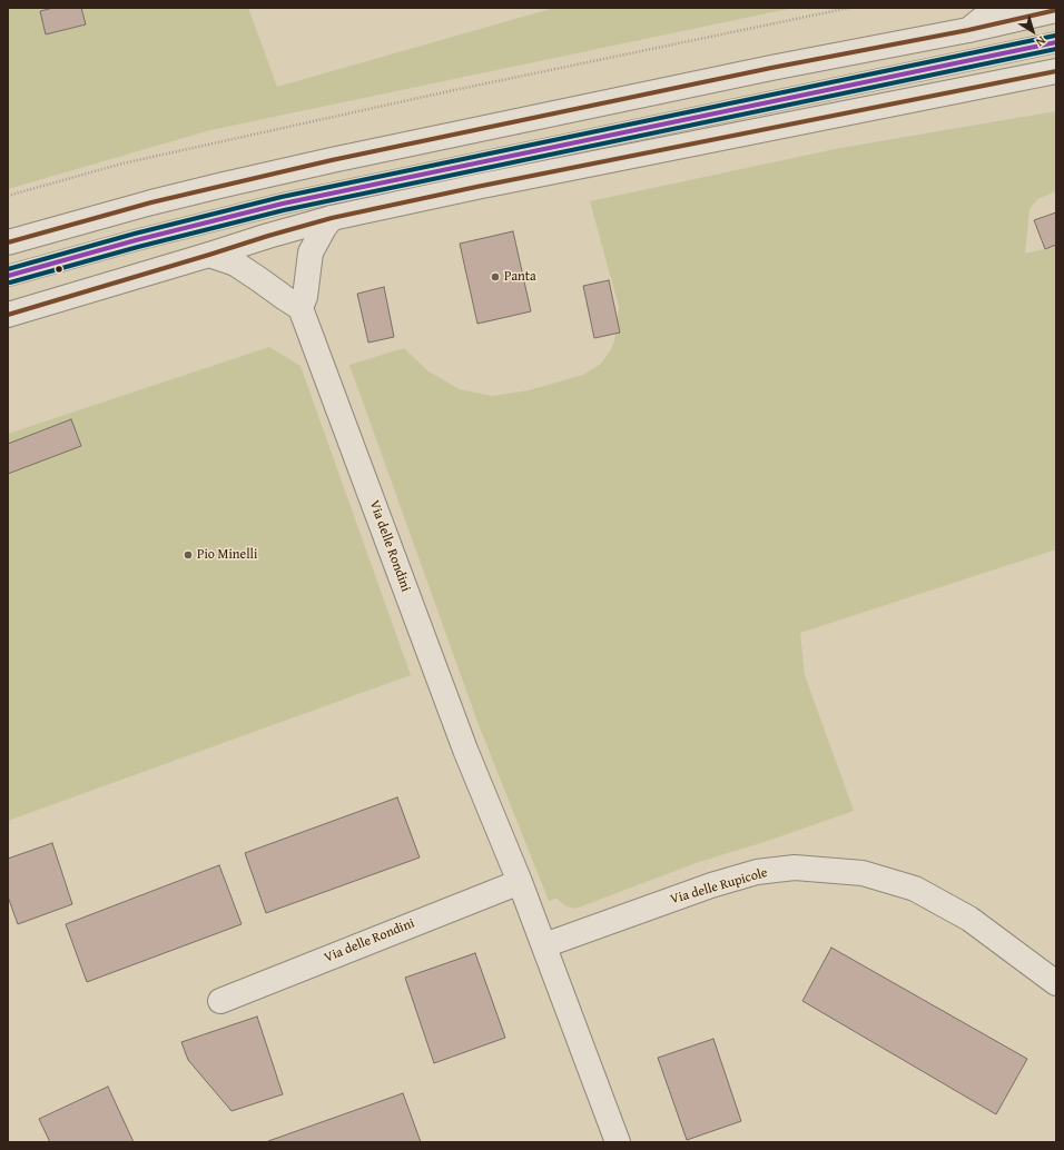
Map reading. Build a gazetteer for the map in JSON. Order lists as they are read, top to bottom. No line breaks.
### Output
{"streets":{"street":["Via delle Rondini","Via delle Rupicole"]},"crossings":[["Via delle Rondini","Via delle Rupicole"]],"places":["Panta","Pio Minelli"],"north":"bottom right"}
